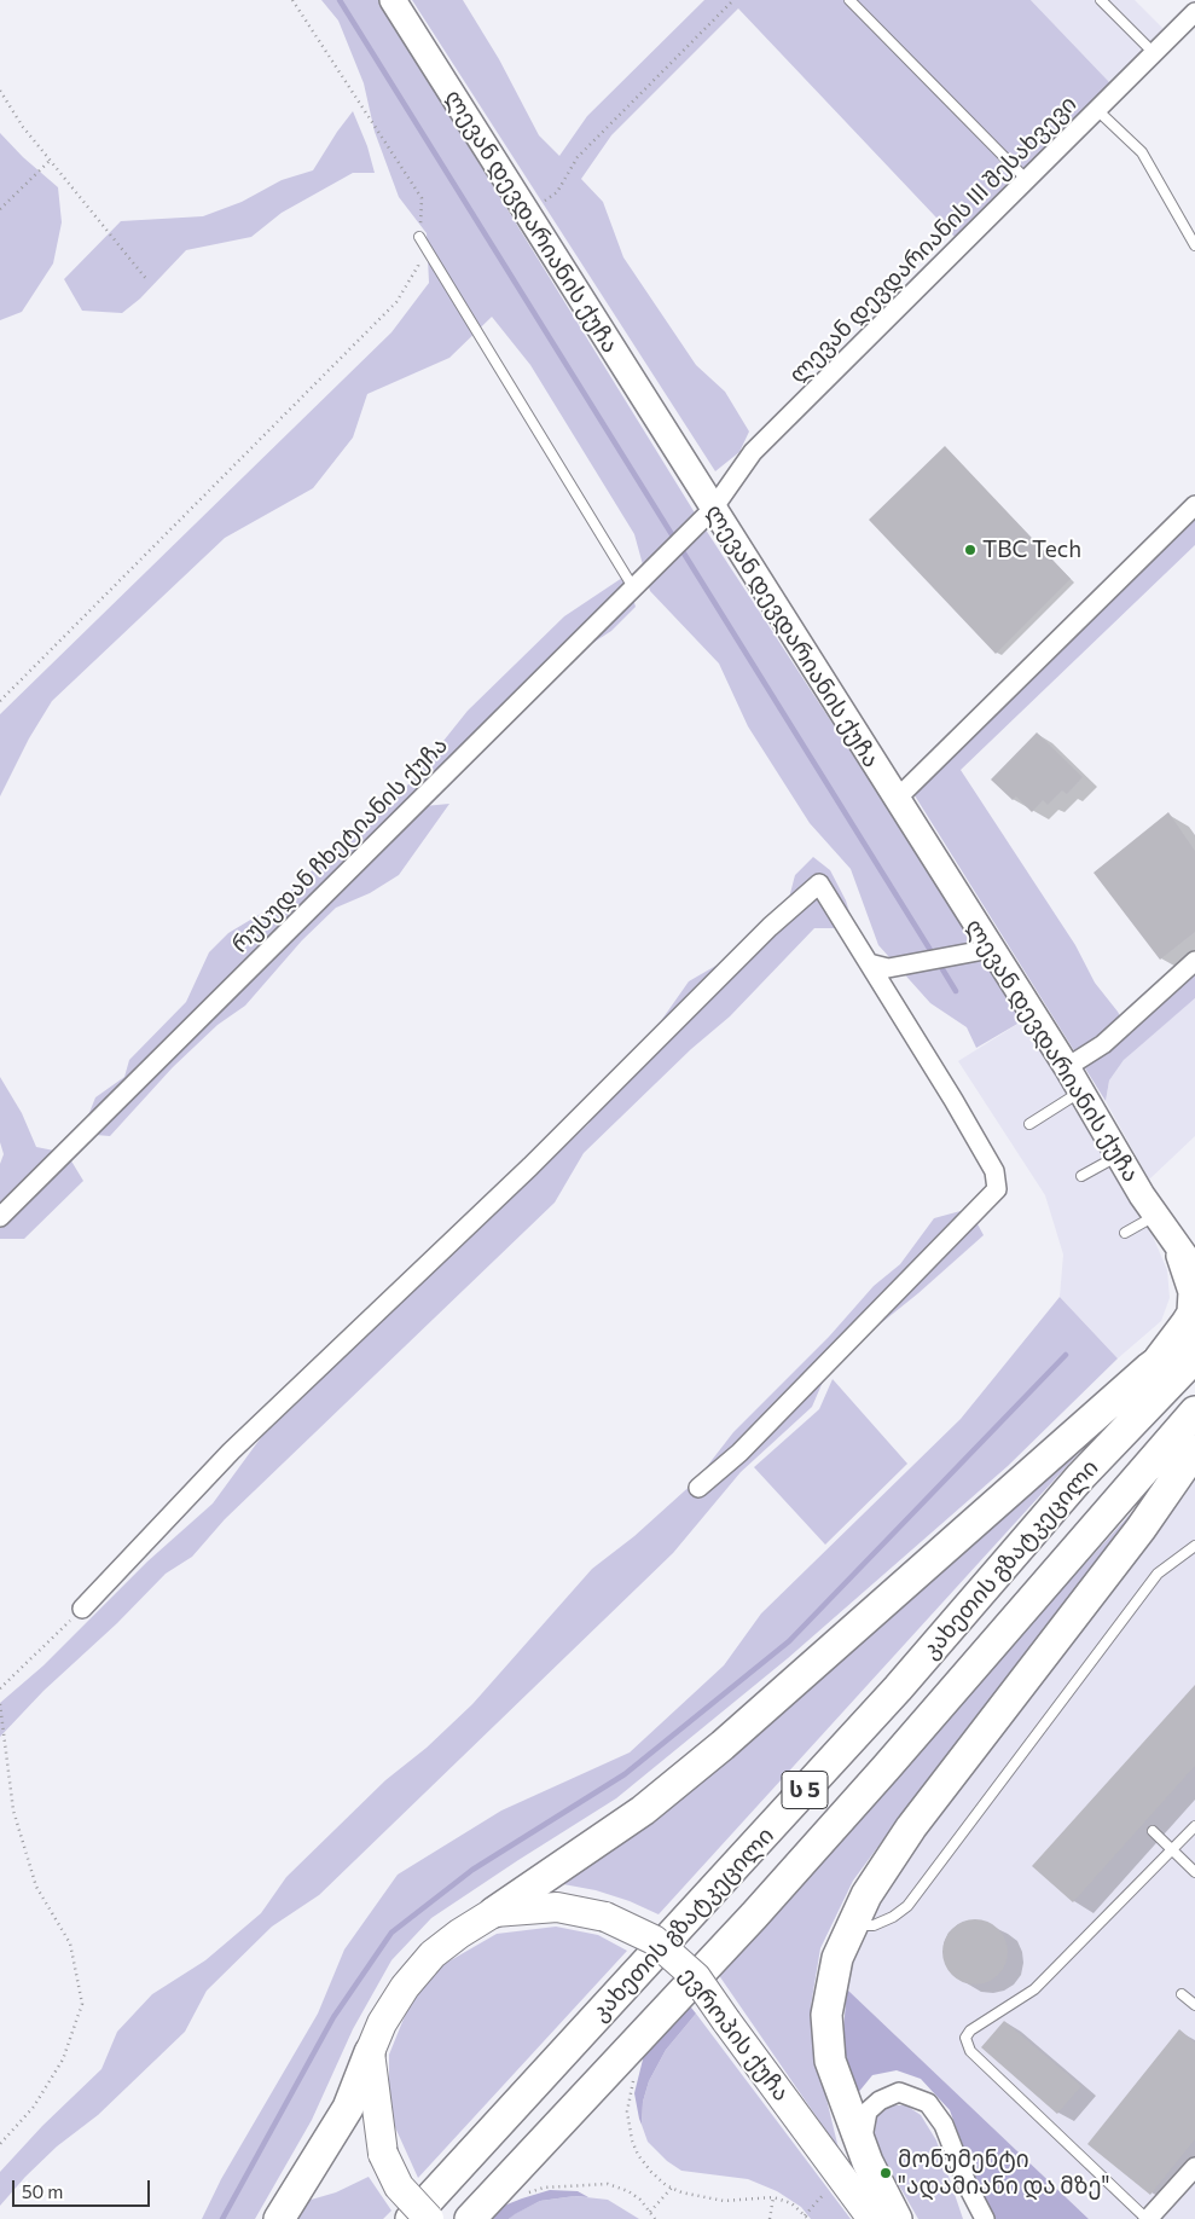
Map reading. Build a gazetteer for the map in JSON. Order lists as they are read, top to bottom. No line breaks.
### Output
{"streets":{"highway":["კახეთის გზატკეცილი","ს 5"],"main road":["ლევან დევდარიანის ქუჩა","ევროპის ქუჩა"],"street":["ლევან დევდარიანის III შესახვევი","რუსუდან ჩხეტიანის ქუჩა"]},"crossings":[["ლევან დევდარიანის ქუჩა","ლევან დევდარიანის III შესახვევი"],["ლევან დევდარიანის ქუჩა","რუსუდან ჩხეტიანის ქუჩა"],["ლევან დევდარიანის III შესახვევი","რუსუდან ჩხეტიანის ქუჩა"]],"places":["TBC Tech","მონუმენტი \"ადამიანი და მზე\""],"scale_bar":"50 m"}
